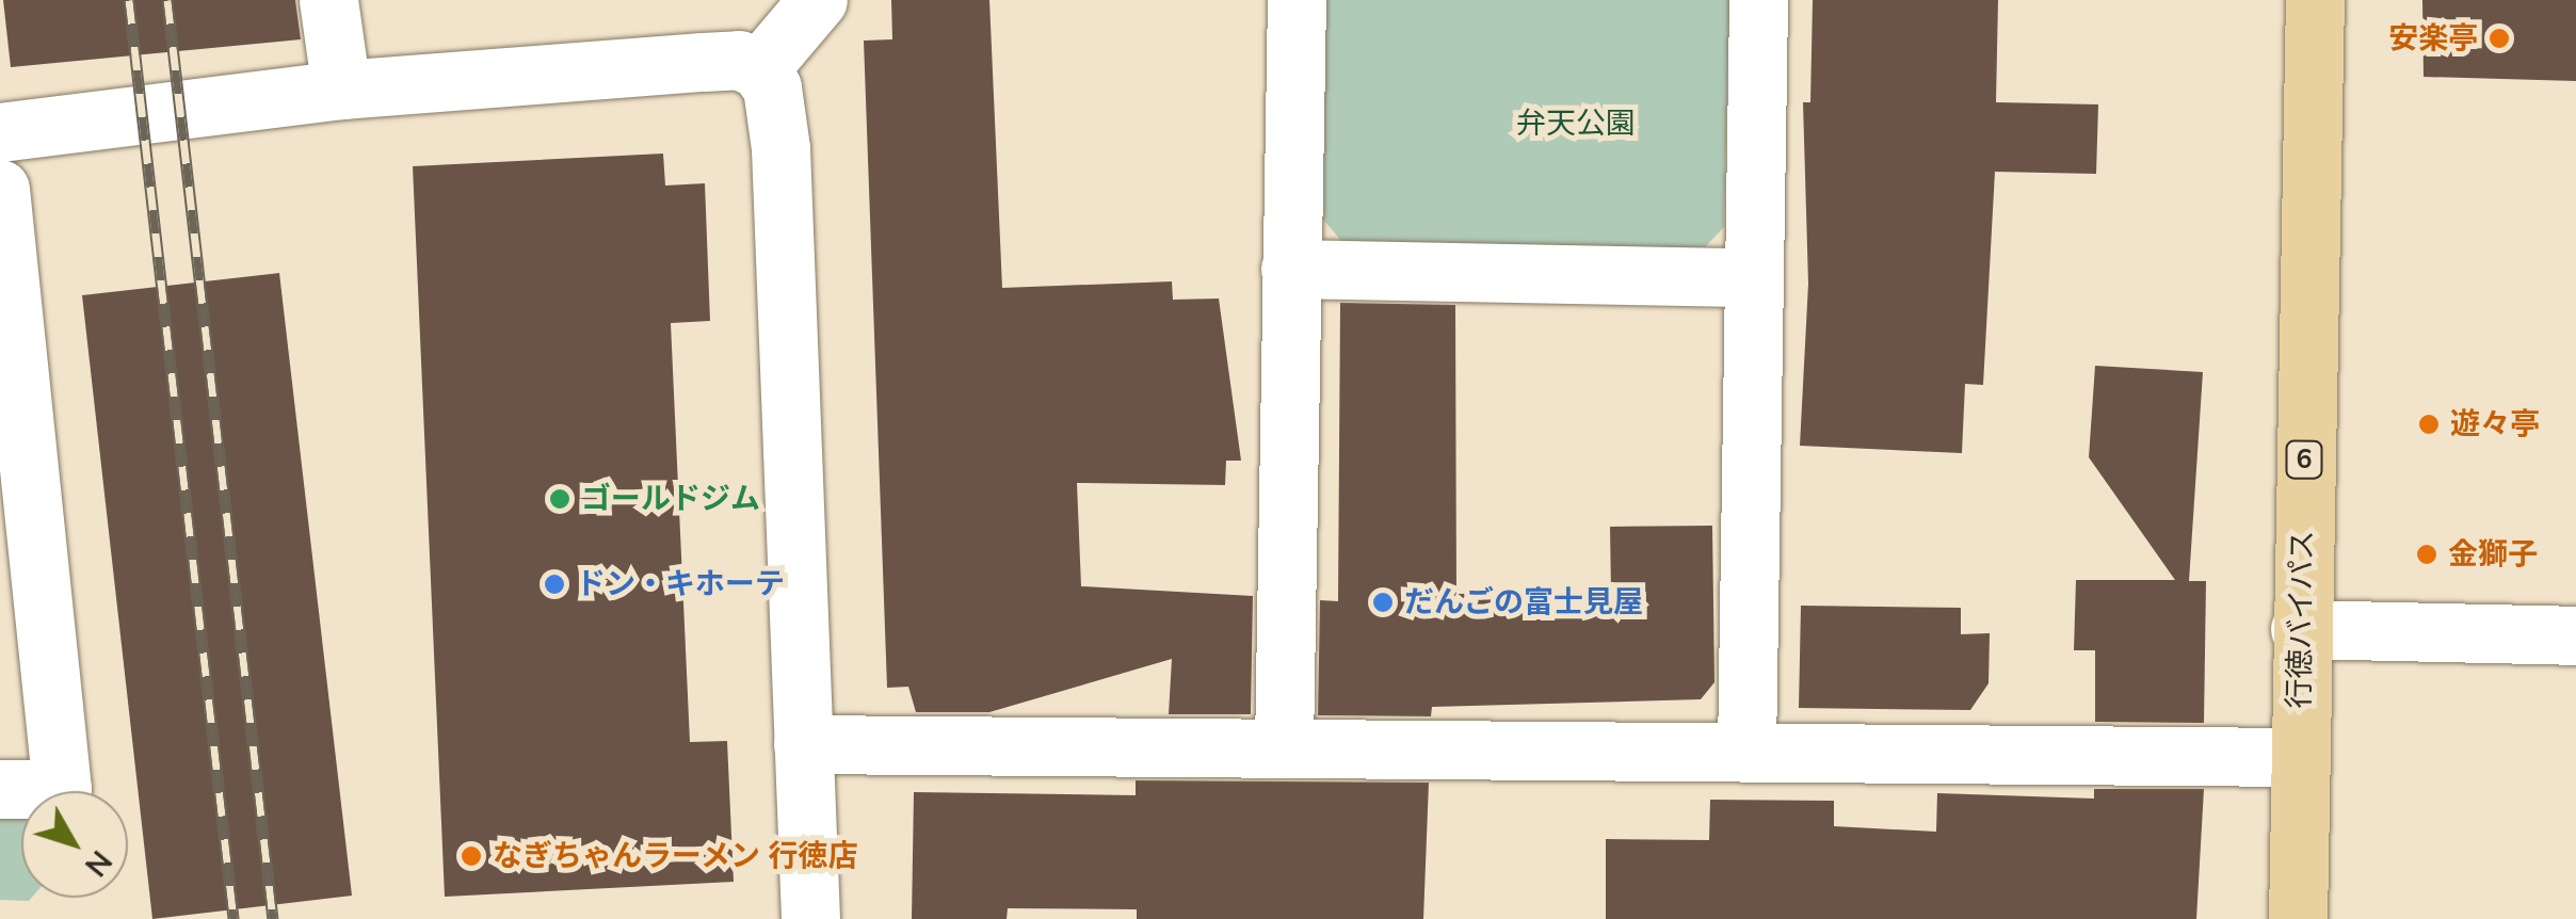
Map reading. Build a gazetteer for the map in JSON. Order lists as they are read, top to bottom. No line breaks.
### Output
{"streets":{"main road":["6","行徳バイパス"]},"parks":["弁天公園"],"places":["安楽亭","遊々亭","ゴールドジム","金獅子","ドン・キホーテ","だんごの富士見屋","なぎちゃんラーメン 行徳店"],"north":"bottom right"}
